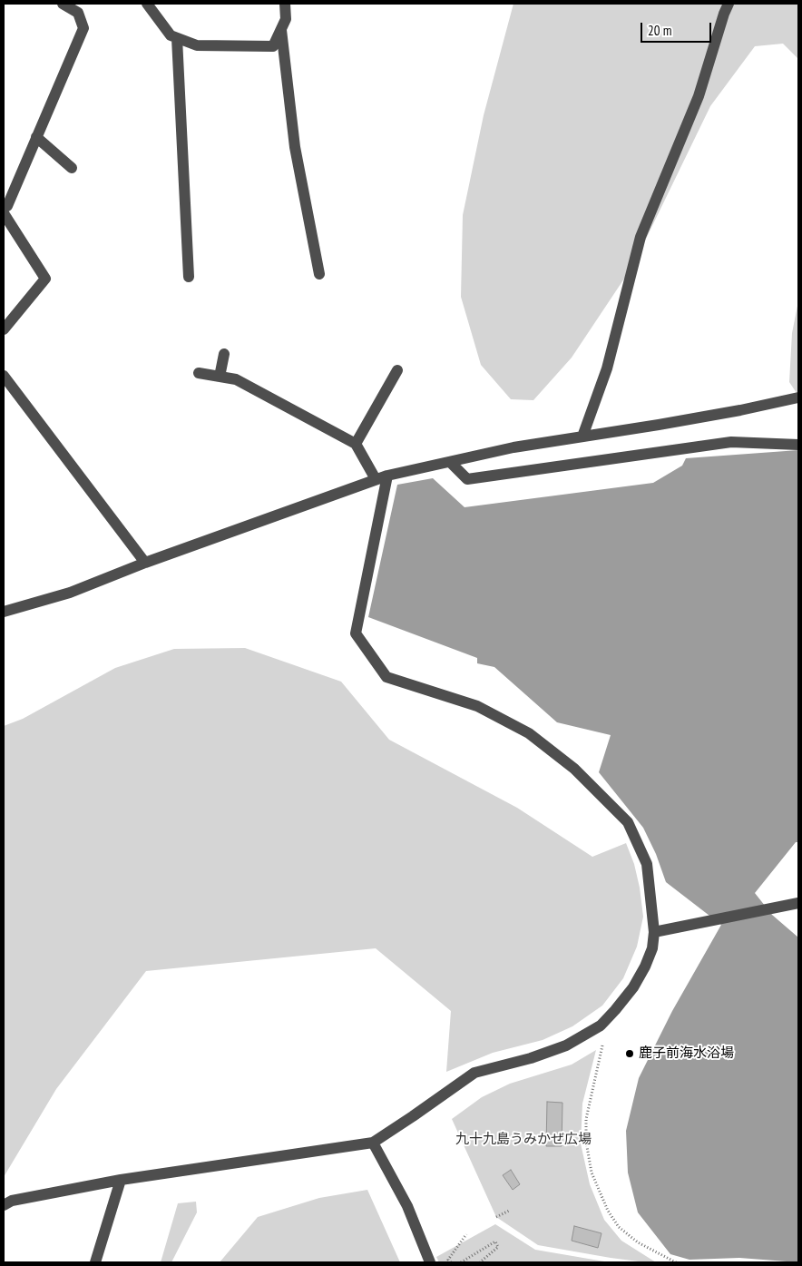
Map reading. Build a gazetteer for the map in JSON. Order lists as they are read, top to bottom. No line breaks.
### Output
{"parks":["九十九島うみかぜ広場"],"places":["鹿子前海水浴場"],"scale_bar":"20 m"}
